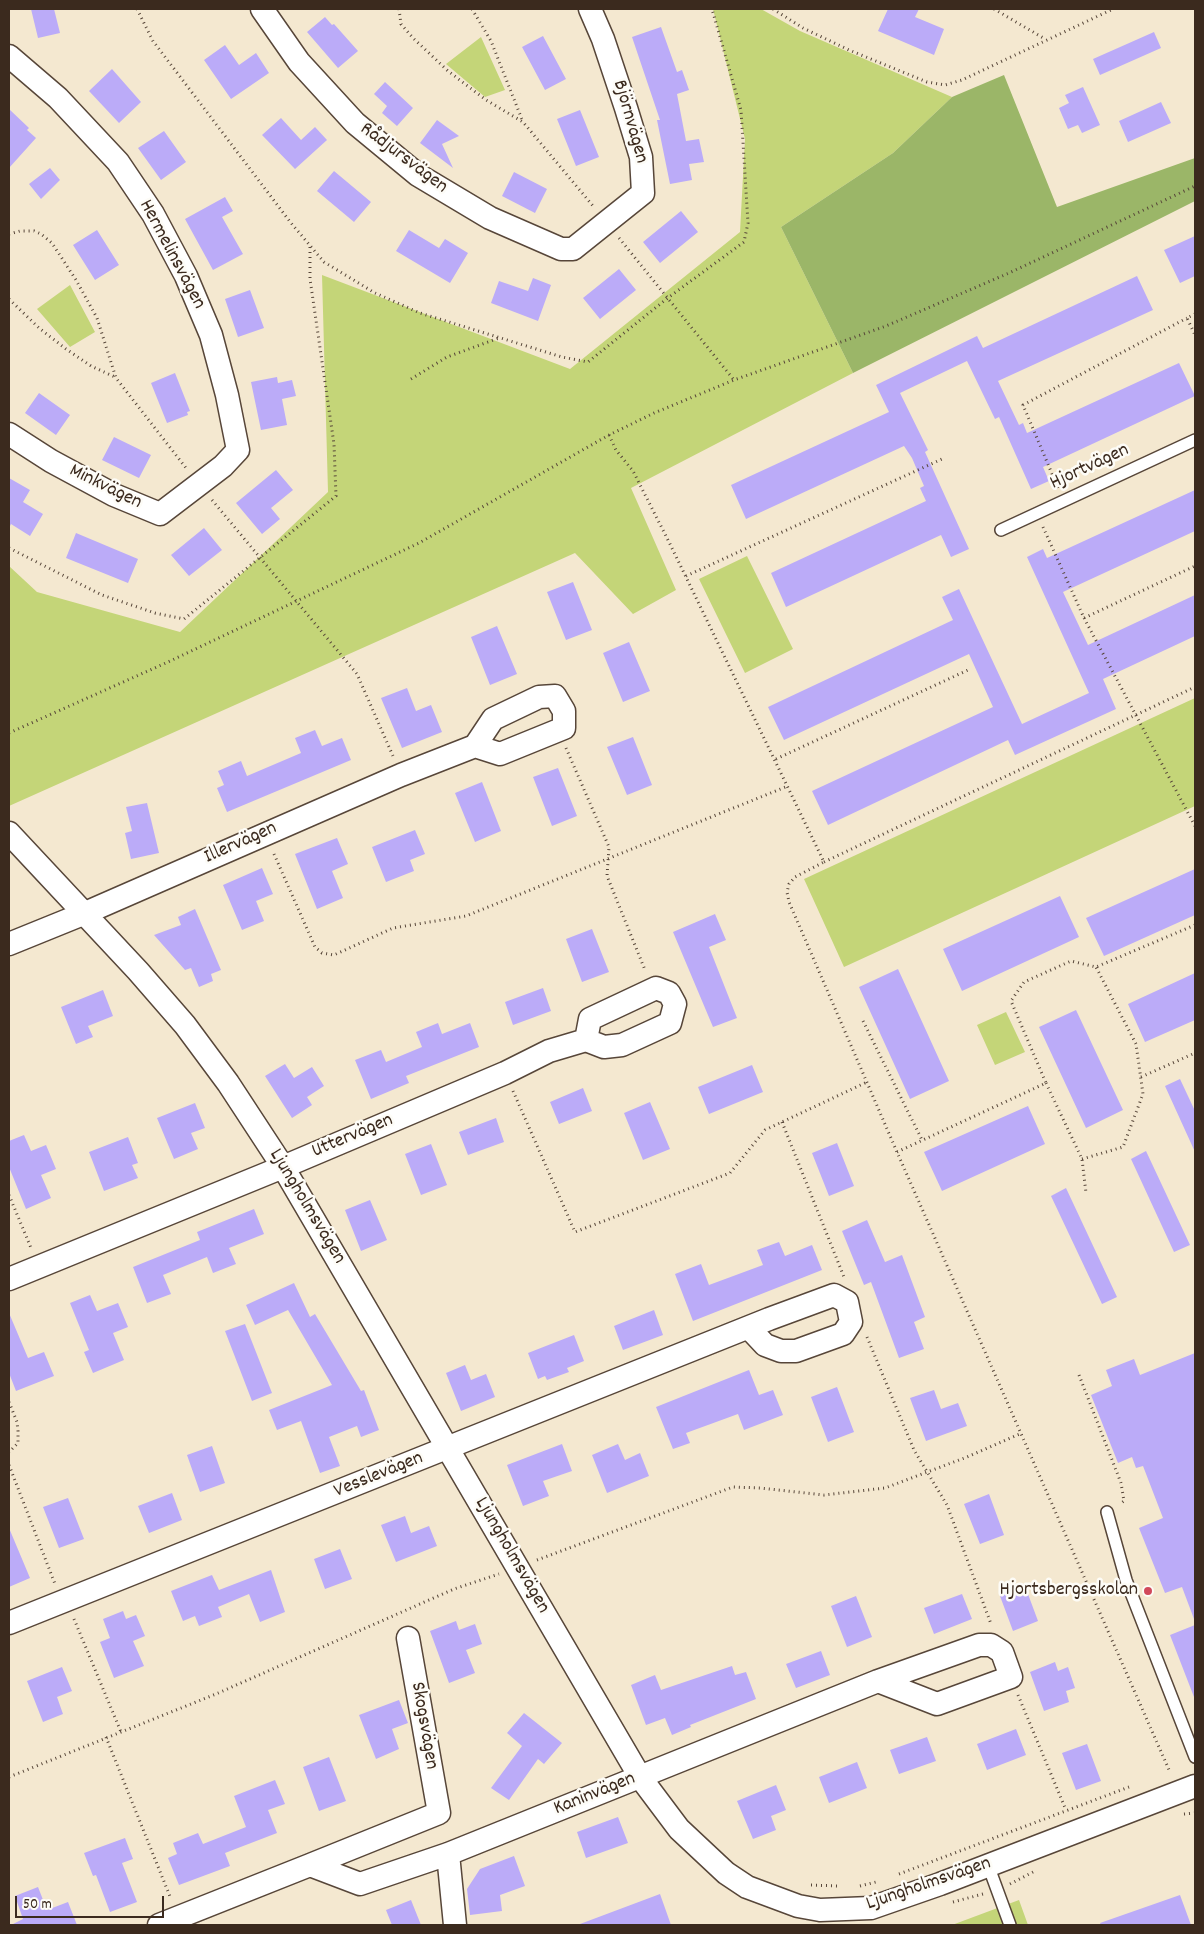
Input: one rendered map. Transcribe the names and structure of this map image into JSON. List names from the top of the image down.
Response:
{
  "streets": {
    "street": [
      "Björnvägen",
      "Rådjursvägen",
      "Hermelinsvägen",
      "Minkvägen",
      "Illervägen",
      "Uttervägen",
      "Ljungholmsvägen",
      "Vesslevägen",
      "Skogsvägen",
      "Kaninvägen"
    ],
    "lane": ["Hjortvägen"]
  },
  "crossings": [
    ["Björnvägen", "Rådjursvägen"],
    ["Hermelinsvägen", "Minkvägen"],
    ["Illervägen", "Ljungholmsvägen"],
    ["Uttervägen", "Ljungholmsvägen"],
    ["Ljungholmsvägen", "Vesslevägen"],
    ["Ljungholmsvägen", "Kaninvägen"],
    ["Skogsvägen", "Kaninvägen"]
  ],
  "places": ["Hjortsbergsskolan"],
  "scale_bar": "50 m"
}
